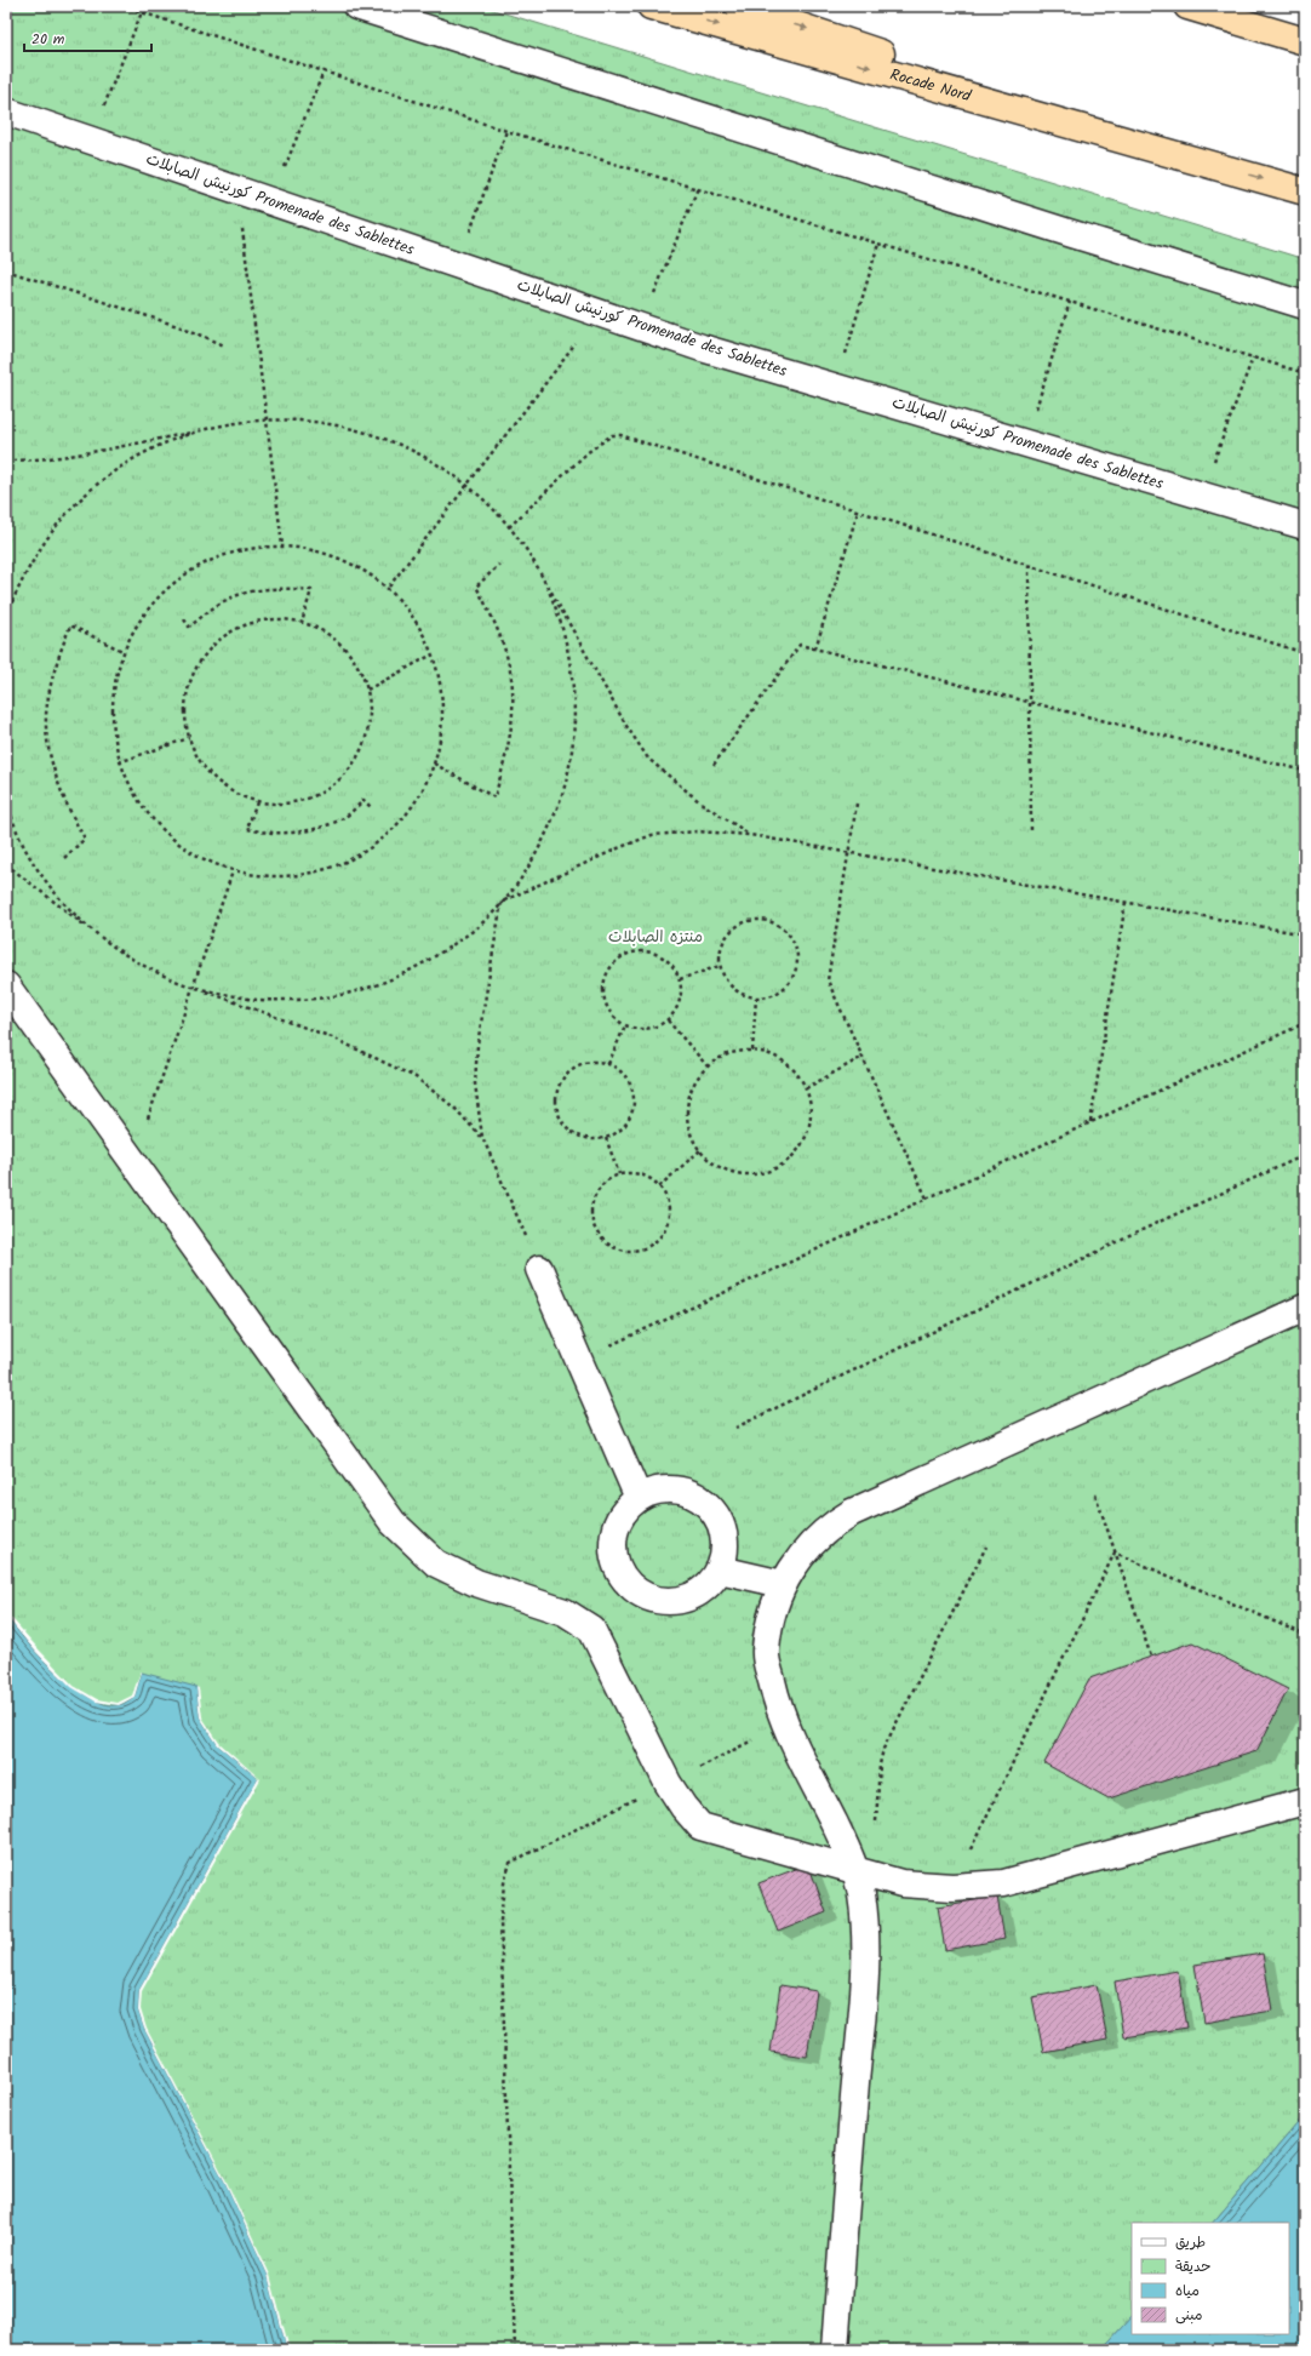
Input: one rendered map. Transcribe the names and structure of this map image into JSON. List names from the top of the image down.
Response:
{
  "streets": {
    "highway": ["Rocade Nord"],
    "street": ["كورنيش الصابلات Promenade des Sablettes"]
  },
  "one_way": ["Rocade Nord"],
  "parks": ["منتزه الصابلات"],
  "legend": [
    "طريق",
    "حديقة",
    "مياه",
    "مبنى"
  ],
  "scale_bar": "20 m"
}
